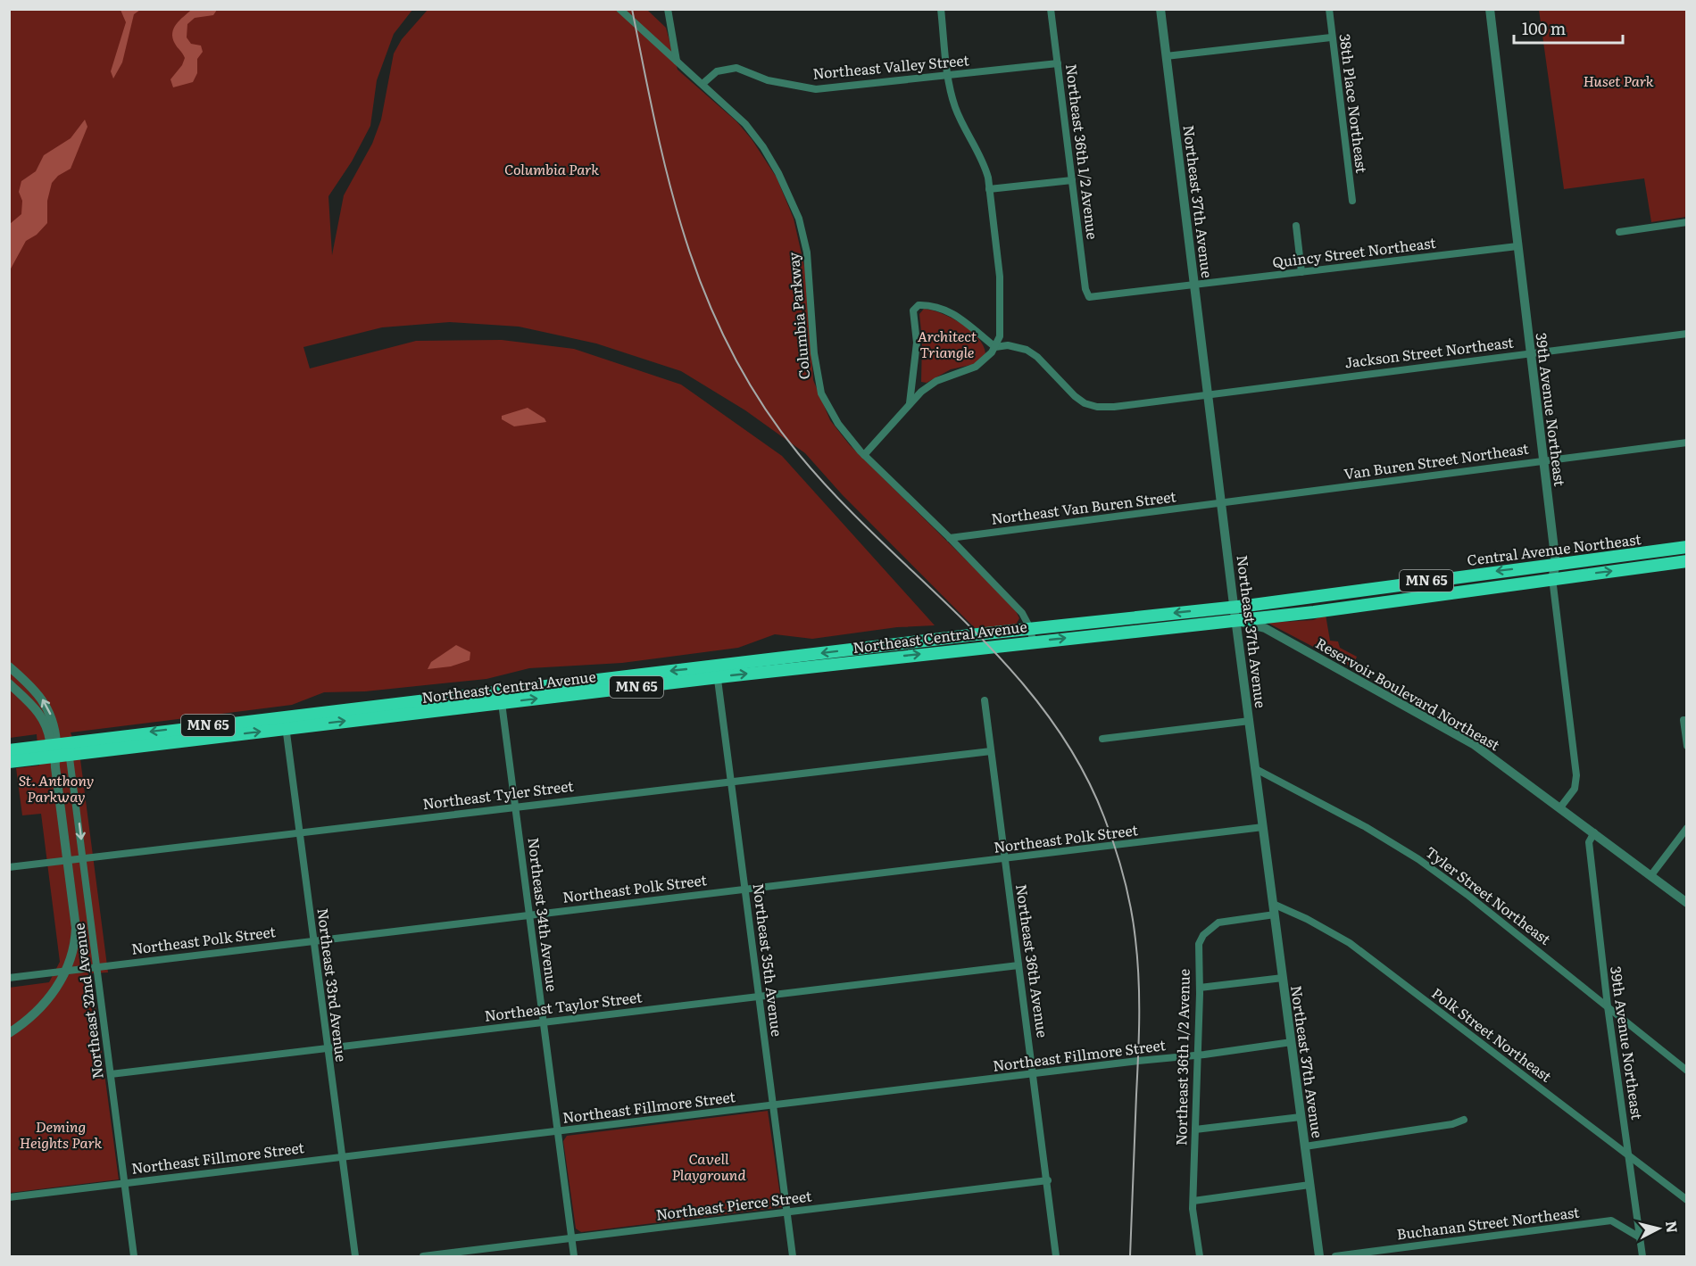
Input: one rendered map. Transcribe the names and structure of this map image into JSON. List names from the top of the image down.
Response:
{
  "streets": {
    "main road": ["Central Avenue Northeast", "MN 65", "Northeast Central Avenue"],
    "street": [
      "Northeast Valley Street",
      "38th Place Northeast",
      "Northeast 36th 1/2 Avenue",
      "Northeast 37th Avenue",
      "Quincy Street Northeast",
      "Columbia Parkway",
      "Jackson Street Northeast",
      "39th Avenue Northeast",
      "Van Buren Street Northeast",
      "Northeast Van Buren Street",
      "Reservoir Boulevard Northeast",
      "Northeast Tyler Street",
      "Northeast Polk Street",
      "Tyler Street Northeast",
      "Northeast 34th Avenue",
      "Northeast 35th Avenue",
      "Northeast 36th Avenue",
      "Northeast 33rd Avenue",
      "Northeast 32nd Avenue",
      "Northeast Taylor Street",
      "Polk Street Northeast",
      "Northeast Fillmore Street",
      "Northeast Pierce Street",
      "Buchanan Street Northeast"
    ]
  },
  "crossings": [
    ["Northeast Valley Street", "Northeast 36th 1/2 Avenue"],
    ["Northeast Valley Street", "Columbia Parkway"],
    ["Northeast 36th 1/2 Avenue", "Northeast 37th Avenue"],
    ["Northeast 36th 1/2 Avenue", "Quincy Street Northeast"],
    ["Northeast 36th 1/2 Avenue", "Polk Street Northeast"],
    ["Northeast 36th 1/2 Avenue", "Northeast Fillmore Street"],
    ["Northeast 37th Avenue", "Quincy Street Northeast"],
    ["Northeast 37th Avenue", "Jackson Street Northeast"],
    ["Northeast 37th Avenue", "Van Buren Street Northeast"],
    ["Northeast 37th Avenue", "Northeast Van Buren Street"],
    ["Northeast 37th Avenue", "Central Avenue Northeast"],
    ["Northeast 37th Avenue", "Northeast Central Avenue"],
    ["Northeast 37th Avenue", "Reservoir Boulevard Northeast"],
    ["Northeast 37th Avenue", "Northeast Polk Street"],
    ["Northeast 37th Avenue", "Tyler Street Northeast"],
    ["Northeast 37th Avenue", "Polk Street Northeast"],
    ["Northeast 37th Avenue", "Northeast Fillmore Street"],
    ["Quincy Street Northeast", "39th Avenue Northeast"],
    ["Columbia Parkway", "Northeast Van Buren Street"],
    ["Columbia Parkway", "Northeast Central Avenue"],
    ["Jackson Street Northeast", "39th Avenue Northeast"],
    ["39th Avenue Northeast", "Van Buren Street Northeast"],
    ["39th Avenue Northeast", "Central Avenue Northeast"],
    ["39th Avenue Northeast", "Reservoir Boulevard Northeast"],
    ["39th Avenue Northeast", "Tyler Street Northeast"],
    ["39th Avenue Northeast", "Polk Street Northeast"],
    ["39th Avenue Northeast", "Buchanan Street Northeast"],
    ["Van Buren Street Northeast", "Northeast Van Buren Street"],
    ["Central Avenue Northeast", "Northeast Central Avenue"],
    ["Central Avenue Northeast", "Reservoir Boulevard Northeast"],
    ["Northeast Central Avenue", "Reservoir Boulevard Northeast"],
    ["Northeast Central Avenue", "Northeast 34th Avenue"],
    ["Northeast Central Avenue", "Northeast 35th Avenue"],
    ["Northeast Central Avenue", "Northeast 33rd Avenue"],
    ["Northeast Central Avenue", "Northeast 32nd Avenue"],
    ["Northeast Tyler Street", "Northeast 34th Avenue"],
    ["Northeast Tyler Street", "Northeast 35th Avenue"],
    ["Northeast Tyler Street", "Northeast 36th Avenue"],
    ["Northeast Tyler Street", "Northeast 33rd Avenue"],
    ["Northeast Tyler Street", "Northeast 32nd Avenue"],
    ["Northeast Polk Street", "Northeast 34th Avenue"],
    ["Northeast Polk Street", "Northeast 35th Avenue"],
    ["Northeast Polk Street", "Northeast 36th Avenue"],
    ["Northeast Polk Street", "Northeast 33rd Avenue"],
    ["Northeast Polk Street", "Northeast 32nd Avenue"],
    ["Northeast 34th Avenue", "Northeast Taylor Street"],
    ["Northeast 34th Avenue", "Northeast Fillmore Street"],
    ["Northeast 34th Avenue", "Northeast Pierce Street"],
    ["Northeast 35th Avenue", "Northeast Taylor Street"],
    ["Northeast 35th Avenue", "Northeast Fillmore Street"],
    ["Northeast 35th Avenue", "Northeast Pierce Street"],
    ["Northeast 36th Avenue", "Northeast Taylor Street"],
    ["Northeast 36th Avenue", "Northeast Fillmore Street"],
    ["Northeast 36th Avenue", "Northeast Pierce Street"],
    ["Northeast 33rd Avenue", "Northeast Taylor Street"],
    ["Northeast 33rd Avenue", "Northeast Fillmore Street"],
    ["Northeast 32nd Avenue", "Northeast Taylor Street"],
    ["Northeast 32nd Avenue", "Northeast Fillmore Street"]
  ],
  "parks": [
    "Huset Park",
    "Columbia Park",
    "Architect Triangle",
    "St. Anthony Parkway",
    "Deming Heights Park",
    "Cavell Playground"
  ],
  "scale_bar": "100 m",
  "north": "right"
}
